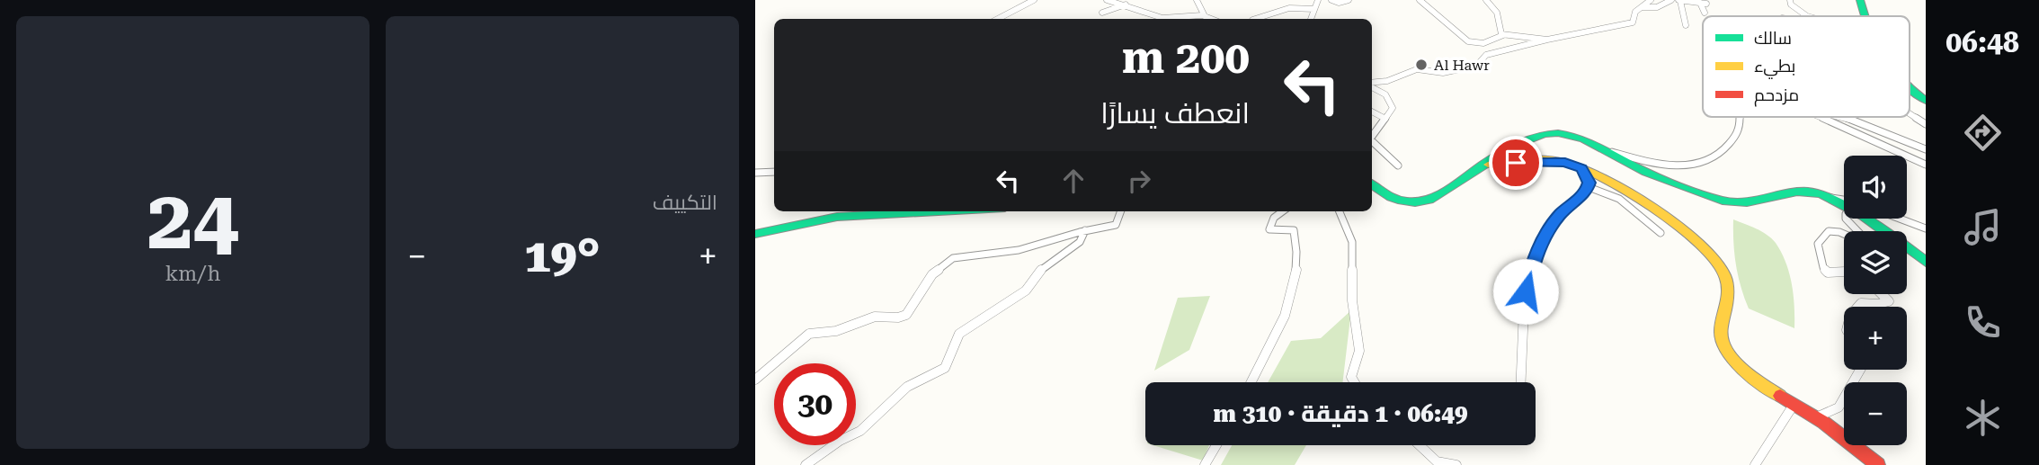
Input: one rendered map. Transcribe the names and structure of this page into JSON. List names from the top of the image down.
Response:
{
  "places": ["Al Hawr"],
  "legend": ["سالك", "بطيء", "مزدحم"],
  "page": {
    "tabs": "06:48",
    "tile": [
      "التكييف",
      ["24", "km/h"]
    ],
    "turn": ["200 m", "انعطف يسارًا"],
    "map_buttons": ["+", "−"],
    "heat": ["−", "19°", "+"],
    "limit": "30",
    "trip": "06:49 · 1 دقيقة · 310 m"
  }
}
